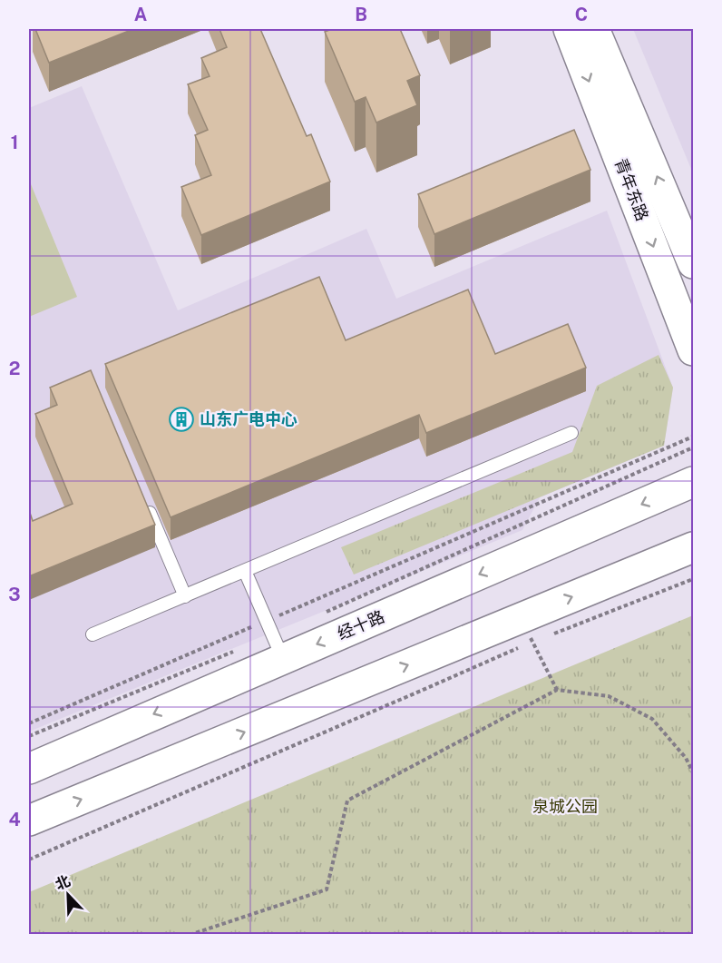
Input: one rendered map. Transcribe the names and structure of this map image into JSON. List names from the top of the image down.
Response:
{
  "streets": {
    "main road": ["青年东路", "经十路"]
  },
  "parks": ["泉城公园"],
  "places": {
    "building": ["山东广电中心"]
  },
  "north": "top left",
  "grid": {
    "columns": ["A", "B", "C"],
    "rows": [
      "1",
      "2",
      "3",
      "4"
    ]
  }
}
